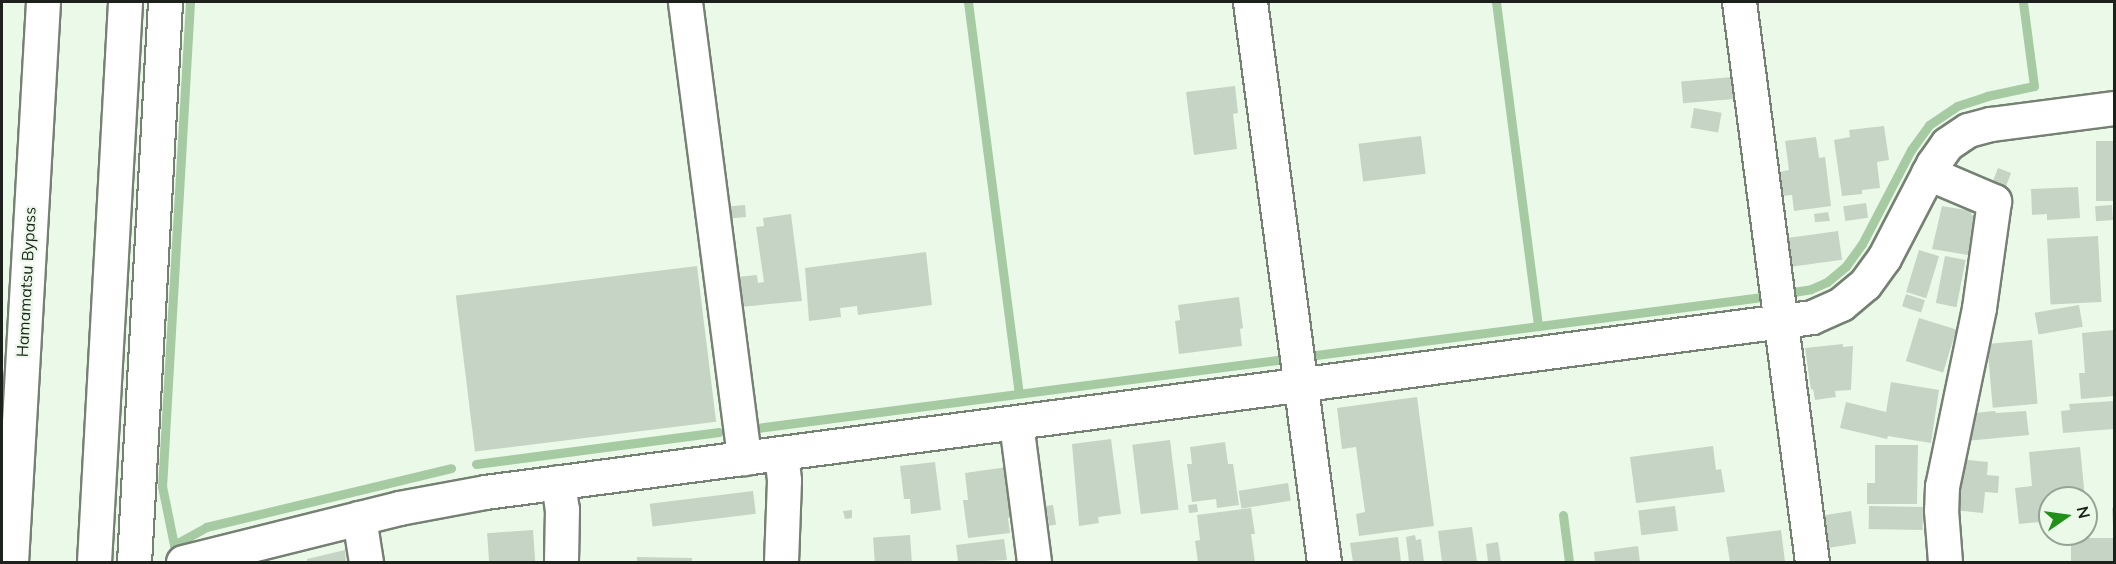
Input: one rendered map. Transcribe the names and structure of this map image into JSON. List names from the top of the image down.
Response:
{
  "streets": {
    "main road": ["Hamamatsu Bypass"]
  },
  "north": "right"
}
